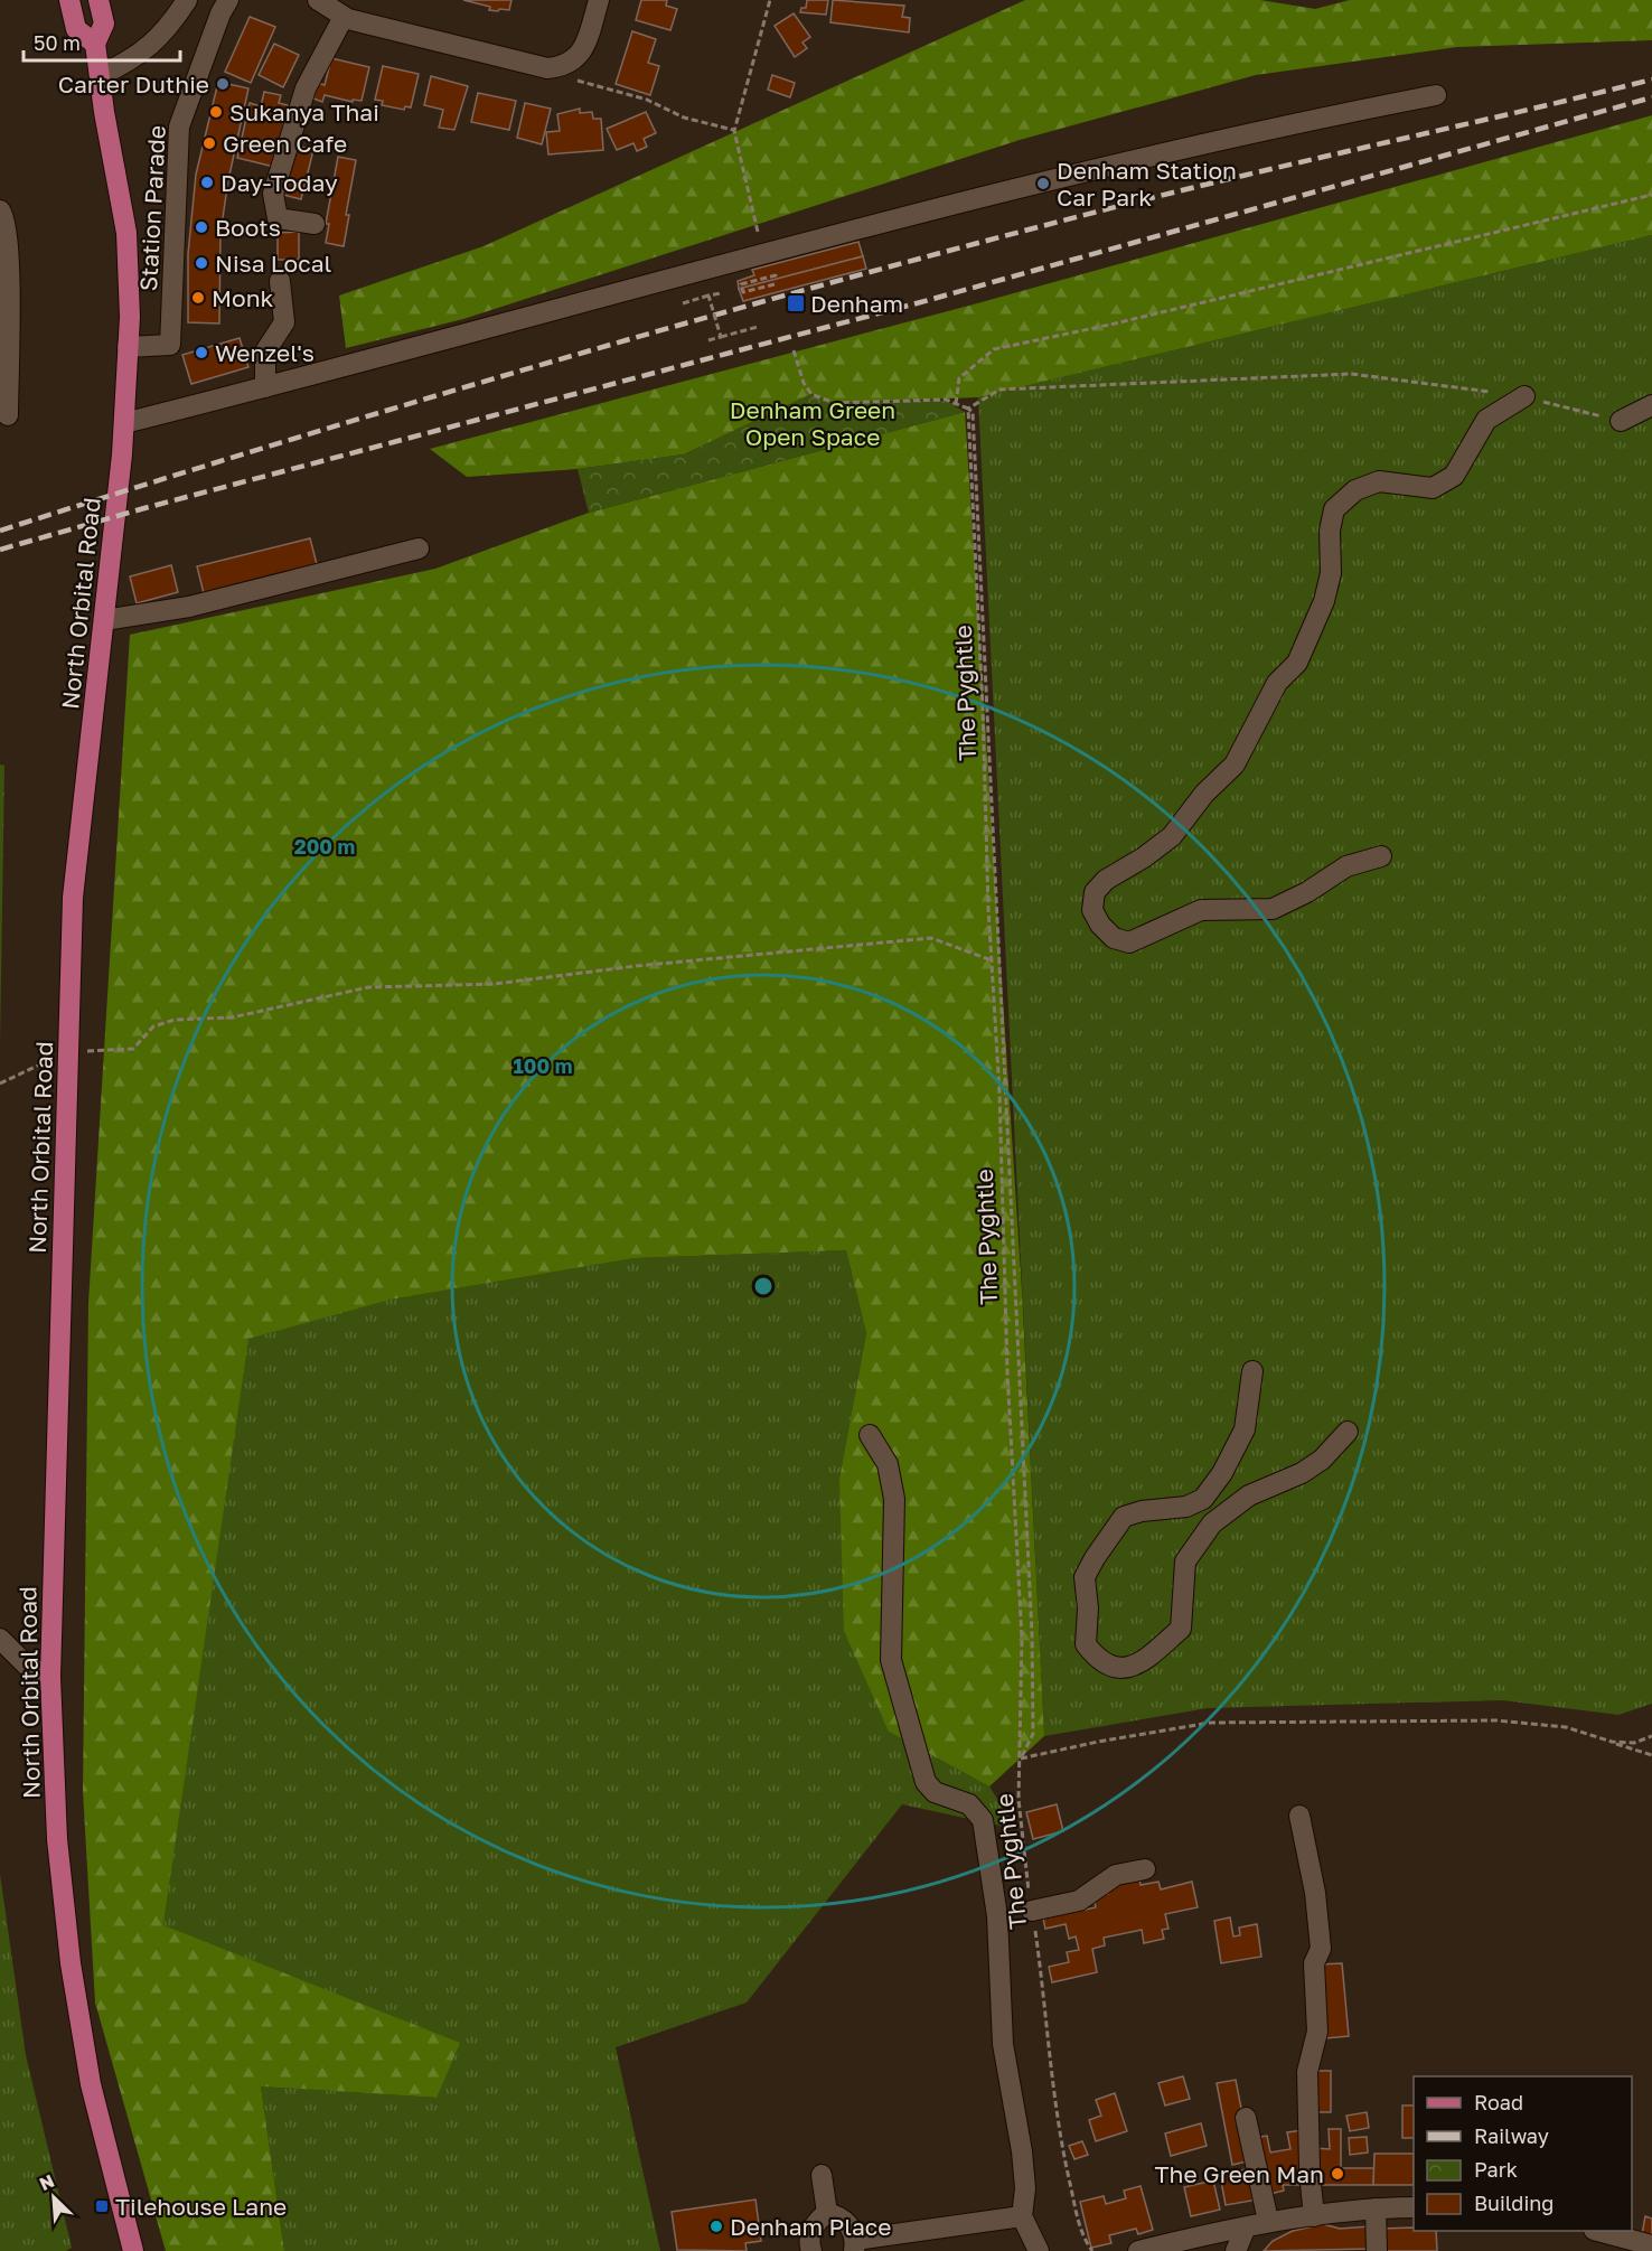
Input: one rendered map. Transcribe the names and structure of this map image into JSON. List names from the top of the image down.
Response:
{
  "streets": {
    "main road": ["North Orbital Road"],
    "street": ["Station Parade"],
    "path": ["The Pyghtle"]
  },
  "crossings": [
    ["Station Parade", "North Orbital Road"]
  ],
  "parks": ["Denham Green Open Space"],
  "places": {
    "other": [
      "Carter Duthie",
      "Sukanya Thai",
      "Green Cafe",
      "Day-Today",
      "Denham Station Car Park",
      "Boots",
      "Nisa Local",
      "Monk",
      "Wenzel's",
      "The Green Man",
      "Denham Place"
    ],
    "transit": ["Denham", "Tilehouse Lane"]
  },
  "legend": [
    "Road",
    "Railway",
    "Park",
    "Building"
  ],
  "scale_bar": "50 m",
  "north": "top left",
  "rings": ["200 m", "100 m"]
}
